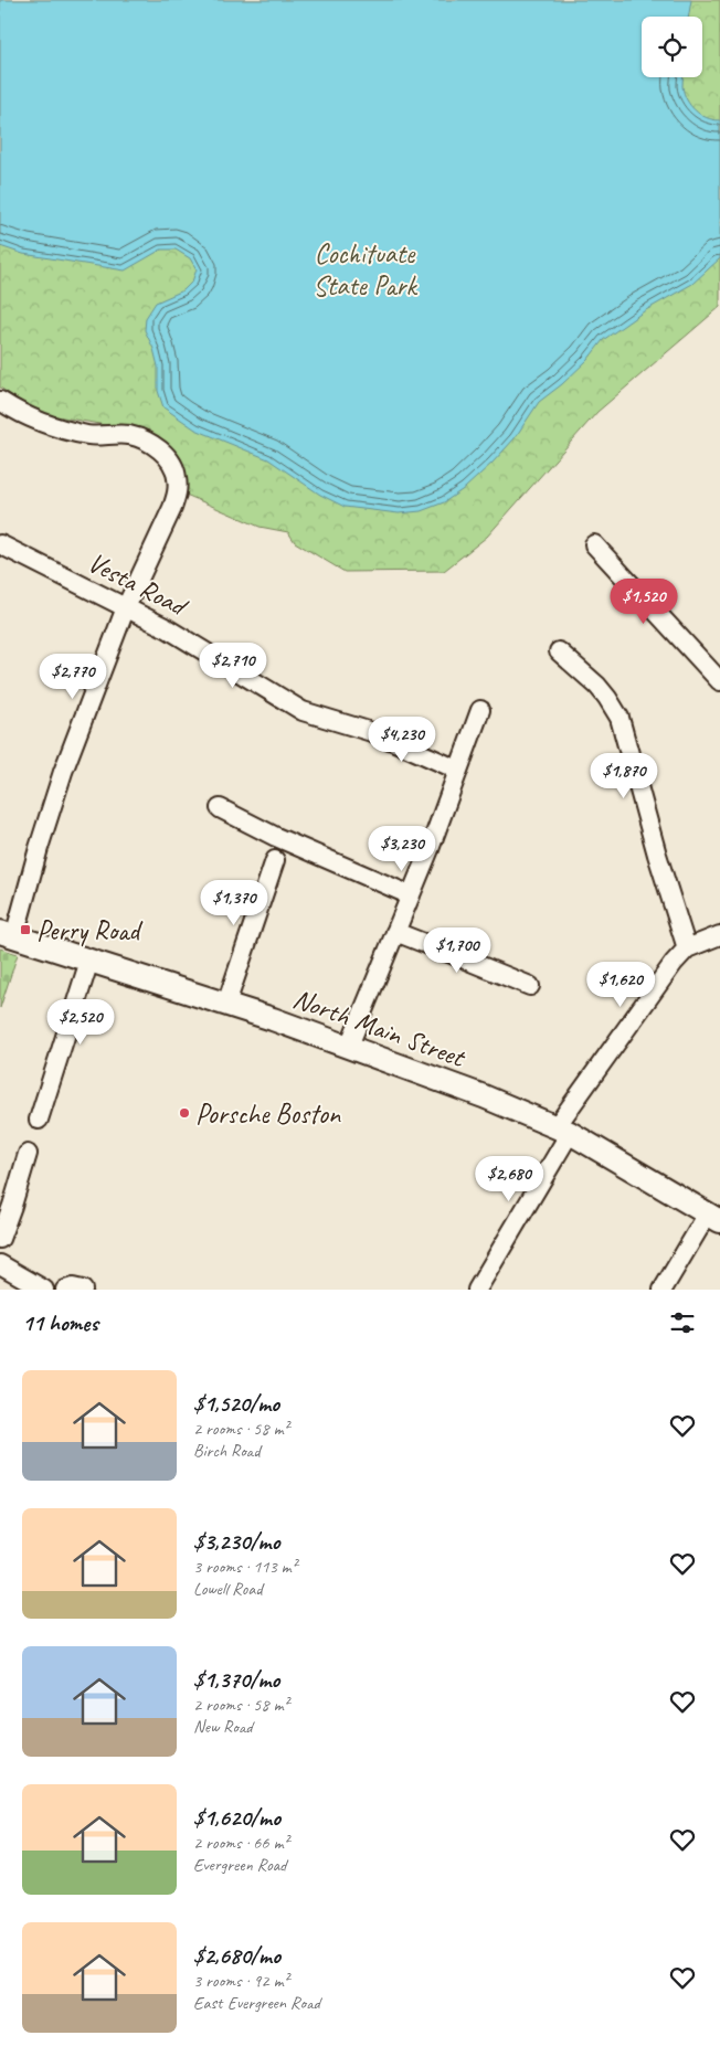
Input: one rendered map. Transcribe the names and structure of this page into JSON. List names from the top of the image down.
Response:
{
  "streets": {
    "main road": ["North Main Street"],
    "street": ["Vesta Road"]
  },
  "parks": ["Cochituate State Park"],
  "places": {
    "transit": ["Perry Road"],
    "other": ["Porsche Boston"]
  },
  "page": {
    "price": [
      "$1,520",
      "$2,710",
      "$2,770",
      "$4,230",
      "$1,870",
      "$3,230",
      "$1,370",
      "$1,700",
      "$1,620",
      "$2,520",
      "$2,680"
    ],
    "heading": "11 homes",
    "list": [
      {
        "name": "$1,520/mo",
        "note": "2 rooms · 58 m² · Birch Road"
      },
      {
        "name": "$3,230/mo",
        "note": "3 rooms · 113 m² · Lowell Road"
      },
      {
        "name": "$1,370/mo",
        "note": "2 rooms · 58 m² · New Road"
      },
      {
        "name": "$1,620/mo",
        "note": "2 rooms · 66 m² · Evergreen Road"
      },
      {
        "name": "$2,680/mo",
        "note": "3 rooms · 92 m² · East Evergreen Road"
      }
    ]
  }
}
